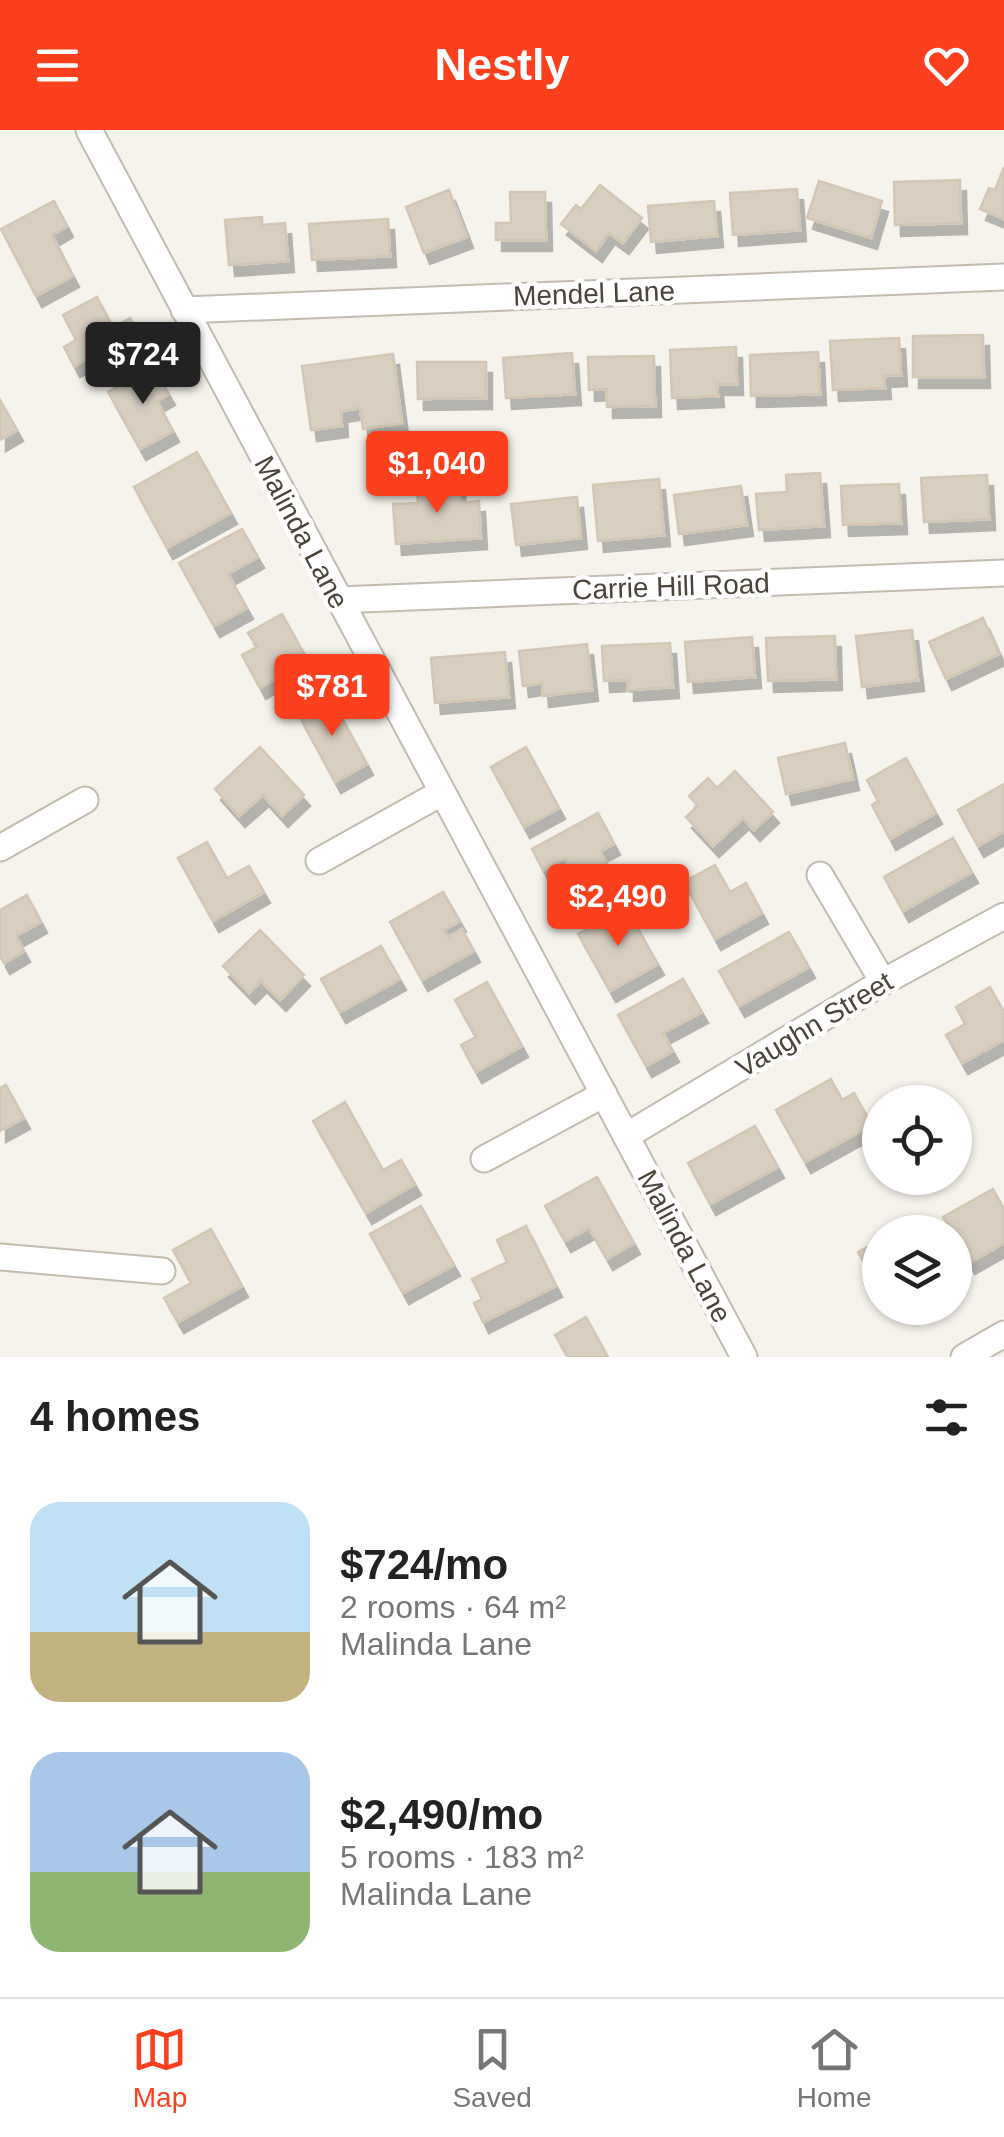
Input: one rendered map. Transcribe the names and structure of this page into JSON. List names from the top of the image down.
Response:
{
  "streets": {
    "street": [
      "Mendel Lane",
      "Malinda Lane",
      "Carrie Hill Road",
      "Vaughn Street"
    ]
  },
  "crossings": [
    ["Mendel Lane", "Malinda Lane"],
    ["Malinda Lane", "Carrie Hill Road"],
    ["Malinda Lane", "Vaughn Street"]
  ],
  "page": {
    "header": "Nestly",
    "price": [
      "$724",
      "$1,040",
      "$781",
      "$2,490"
    ],
    "heading": "4 homes",
    "list": [
      {
        "name": "$724/mo",
        "note": "2 rooms · 64 m² · Malinda Lane"
      },
      {
        "name": "$2,490/mo",
        "note": "5 rooms · 183 m² · Malinda Lane"
      }
    ],
    "tabs": ["Map", "Saved", "Home"]
  }
}
